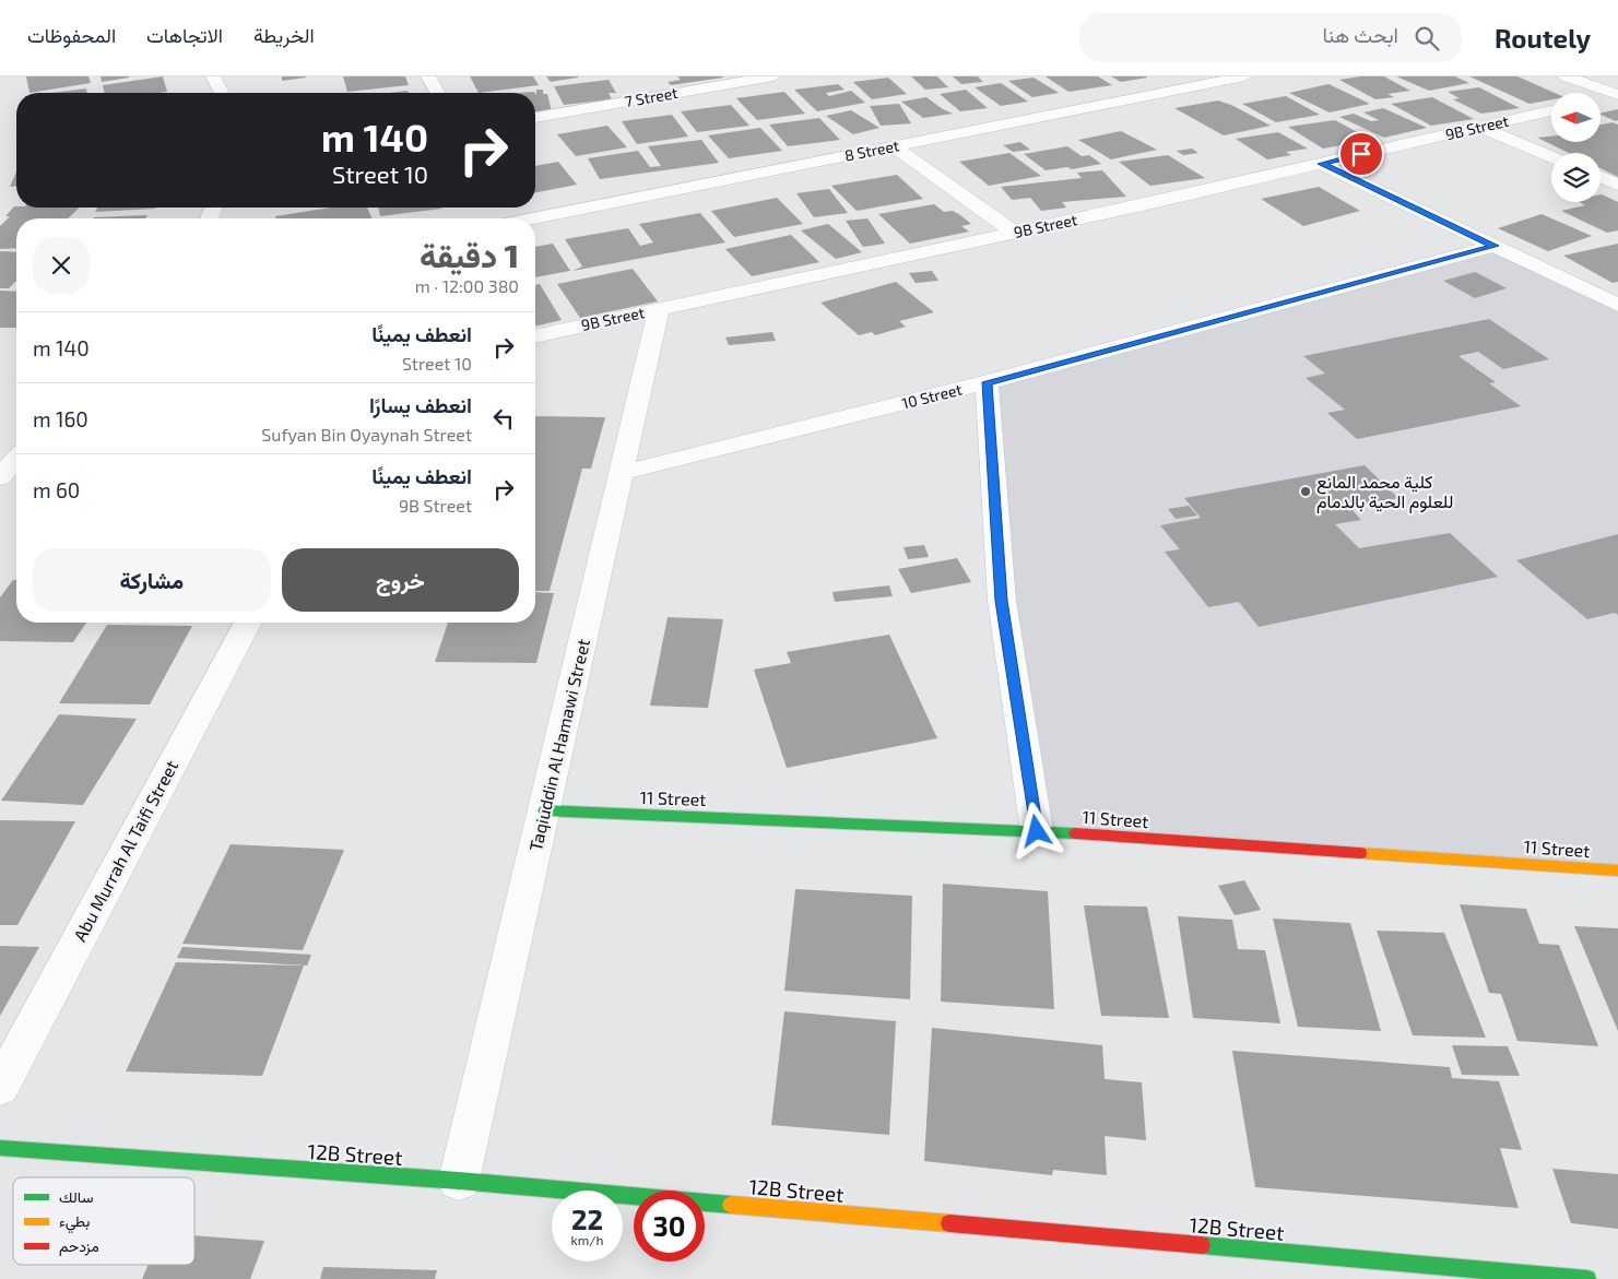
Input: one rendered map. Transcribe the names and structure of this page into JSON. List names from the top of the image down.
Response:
{
  "streets": {
    "street": [
      "7 Street",
      "9B Street",
      "8 Street",
      "10 Street",
      "Taqiuddin Al Hamawi Street",
      "11 Street",
      "Abu Murrah Al Taifi Street",
      "12B Street"
    ]
  },
  "crossings": [
    ["9B Street", "Taqiuddin Al Hamawi Street"],
    ["10 Street", "Taqiuddin Al Hamawi Street"],
    ["Taqiuddin Al Hamawi Street", "11 Street"],
    ["Taqiuddin Al Hamawi Street", "12B Street"]
  ],
  "places": ["كلية محمد المانع للعلوم الحية بالدمام"],
  "legend": ["سالك", "بطيء", "مزدحم"],
  "north": "left",
  "page": {
    "header": "Routely",
    "search": "ابحث هنا",
    "nav": ["الخريطة", "الاتجاهات", "المحفوظات"],
    "turn": ["140 m", "10 Street"],
    "heading": ["1 دقيقة", "380 m · 12:00"],
    "list": [
      {
        "name": "انعطف يمينًا",
        "note": "10 Street",
        "value": "140 m"
      },
      {
        "name": "انعطف يسارًا",
        "note": "Sufyan Bin Oyaynah Street",
        "value": "160 m"
      },
      {
        "name": "انعطف يمينًا",
        "note": "9B Street",
        "value": "60 m"
      }
    ],
    "buttons": ["خروج", "مشاركة"],
    "speed": "22 km/h",
    "limit": "30"
  }
}
